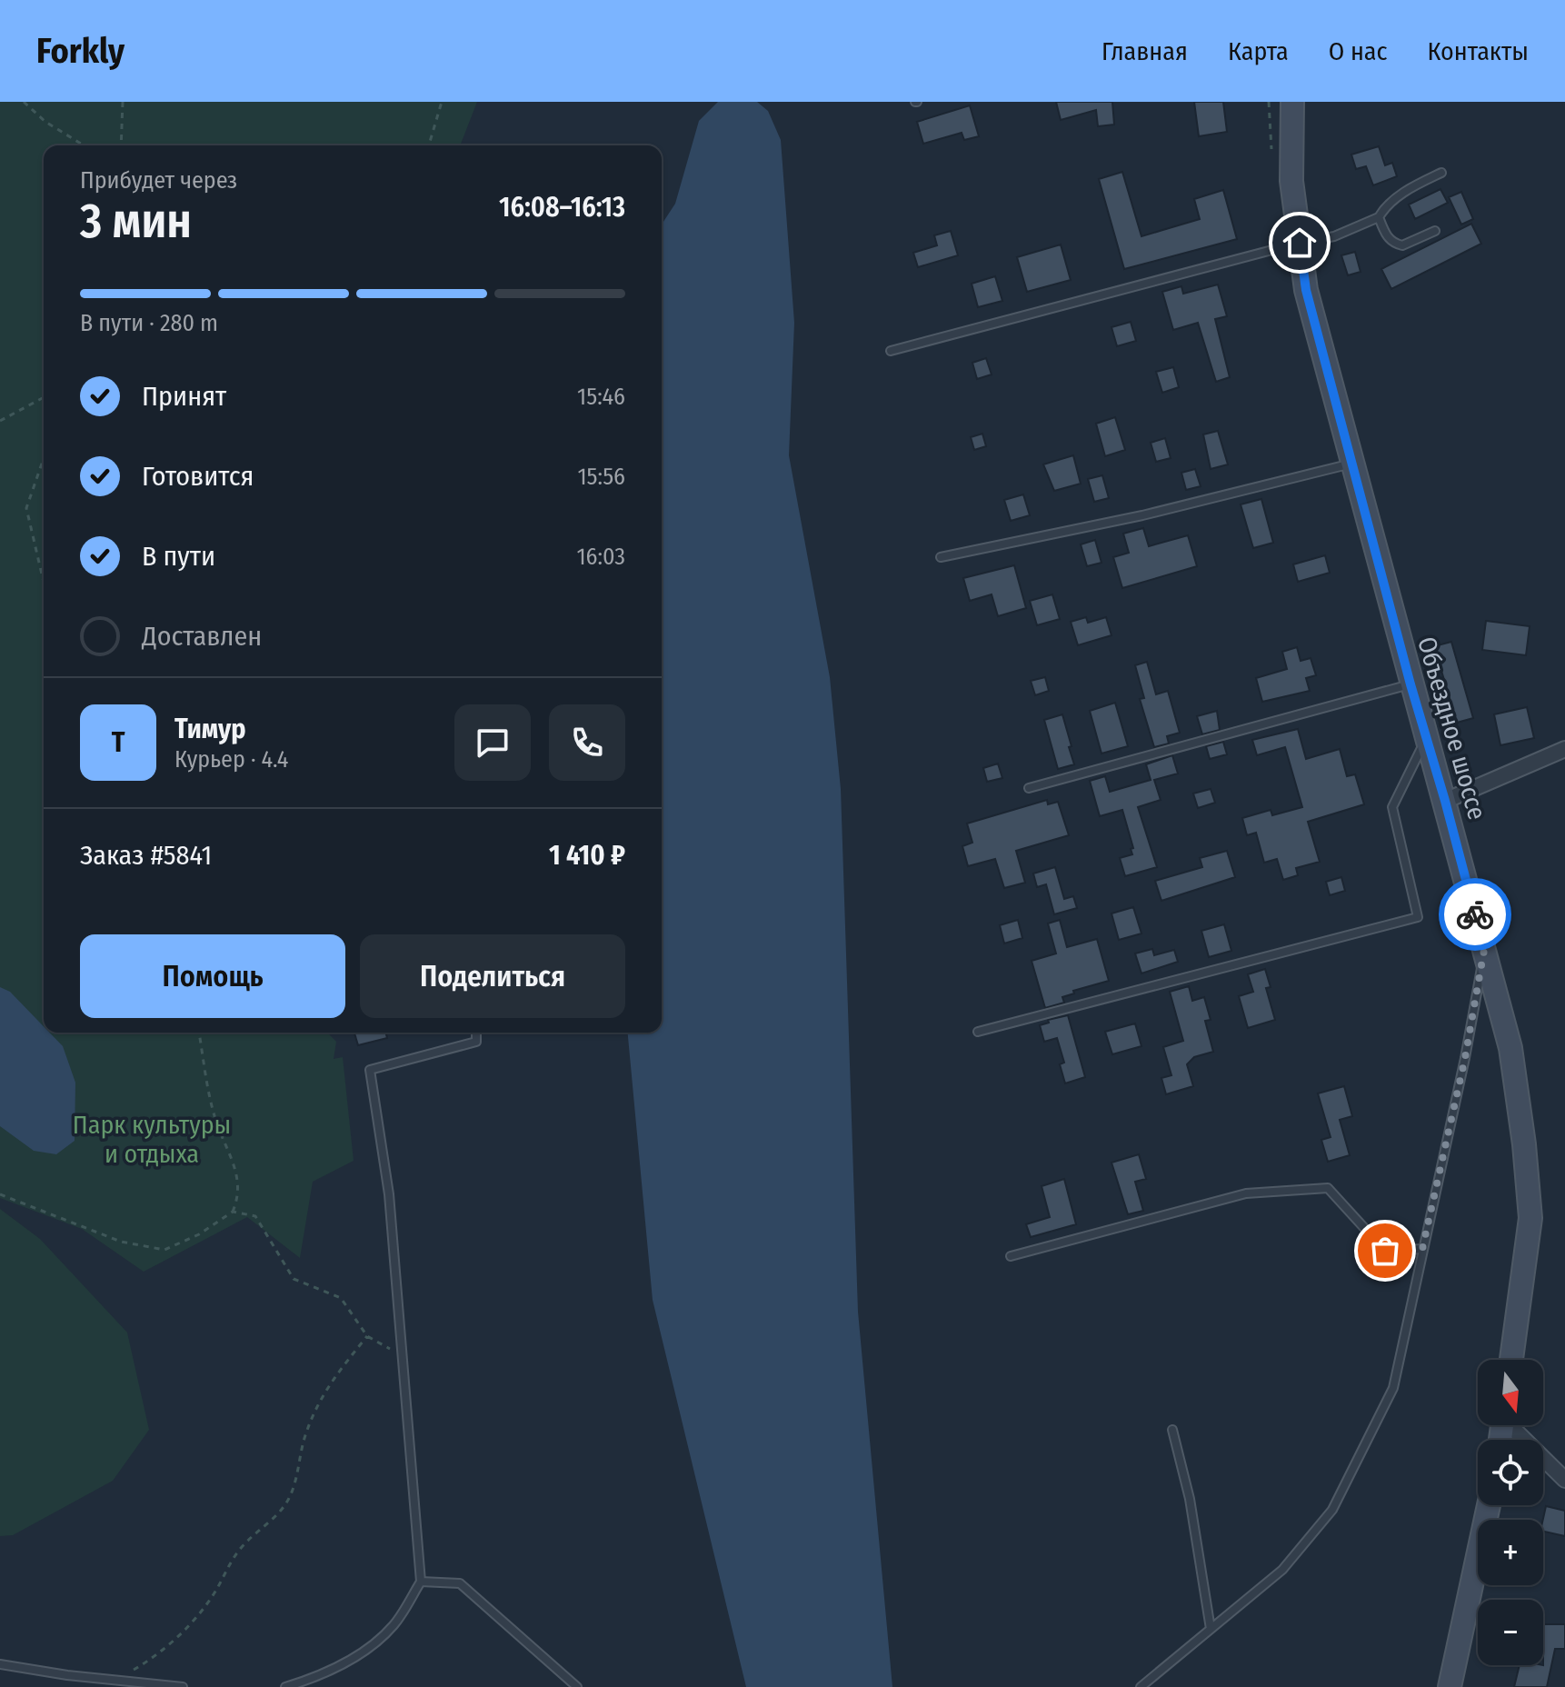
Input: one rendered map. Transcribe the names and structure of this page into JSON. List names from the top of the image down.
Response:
{
  "streets": {
    "main road": ["Объездное шоссе"]
  },
  "parks": ["Парк культуры и отдыха"],
  "north": "bottom",
  "page": {
    "header": "Forkly",
    "nav": [
      "Главная",
      "Карта",
      "О нас",
      "Контакты"
    ],
    "heading": ["3 мин", "Прибудет через", "16:08–16:13"],
    "panel": [
      "Тимур",
      "Курьер · 4.4",
      "Заказ #5841",
      "1 410 ₽"
    ],
    "bar": "В пути · 280 m",
    "list": [
      ["Принят", "15:46"],
      ["Готовится", "15:56"],
      ["В пути", "16:03"],
      "Доставлен"
    ],
    "round": "Т",
    "buttons": ["Помощь", "Поделиться"],
    "map_buttons": ["+", "−"]
  }
}
